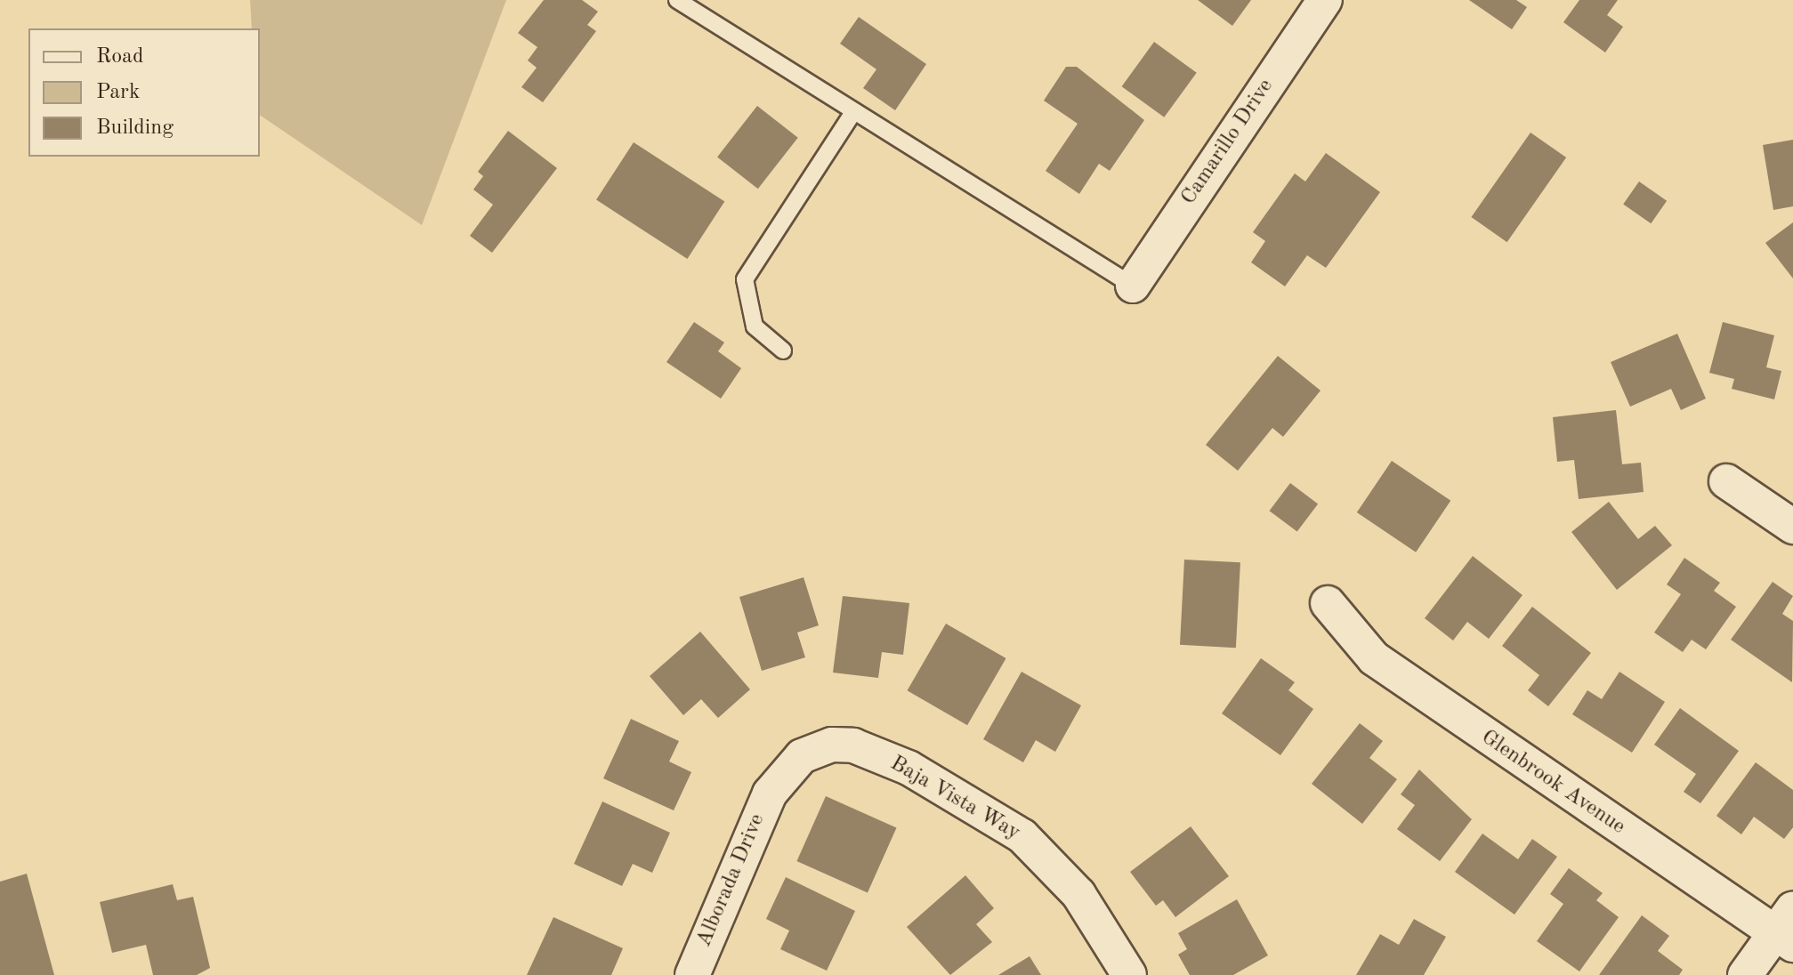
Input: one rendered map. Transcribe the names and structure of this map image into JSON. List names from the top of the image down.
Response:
{
  "streets": {
    "street": [
      "Camarillo Drive",
      "Glenbrook Avenue",
      "Baja Vista Way",
      "Alborada Drive"
    ]
  },
  "crossings": [
    ["Baja Vista Way", "Alborada Drive"]
  ],
  "legend": ["Road", "Park", "Building"]
}
